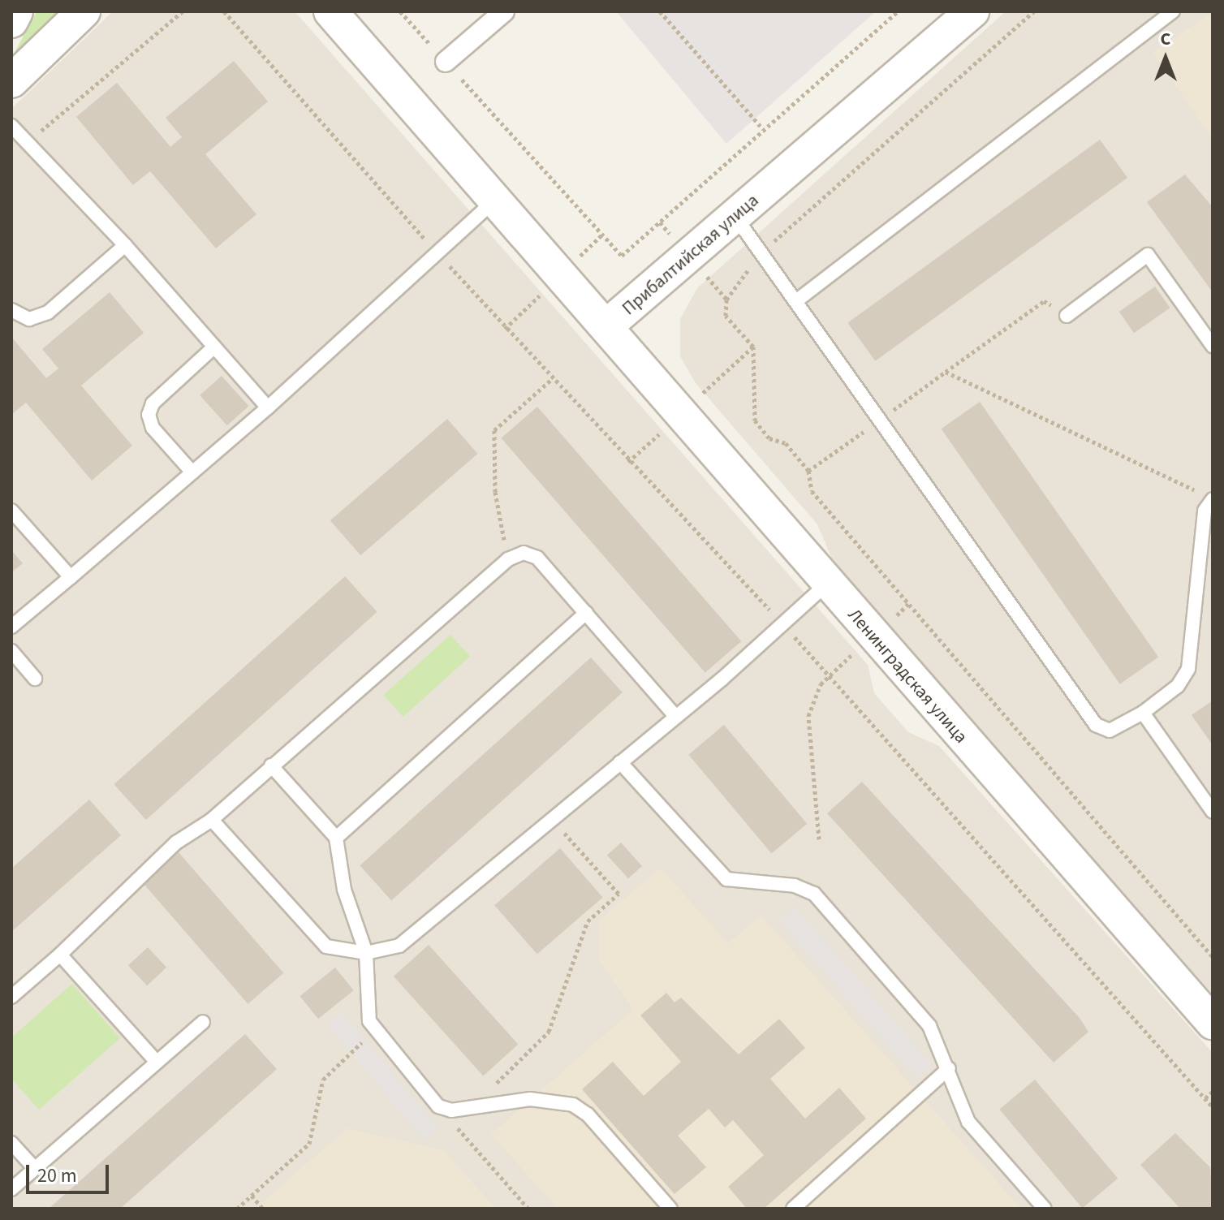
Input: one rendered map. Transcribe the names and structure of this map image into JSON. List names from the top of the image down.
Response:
{
  "streets": {
    "street": ["Прибалтийская улица", "Ленинградская улица"]
  },
  "crossings": [
    ["Прибалтийская улица", "Ленинградская улица"]
  ],
  "scale_bar": "20 m",
  "north": "top"
}
